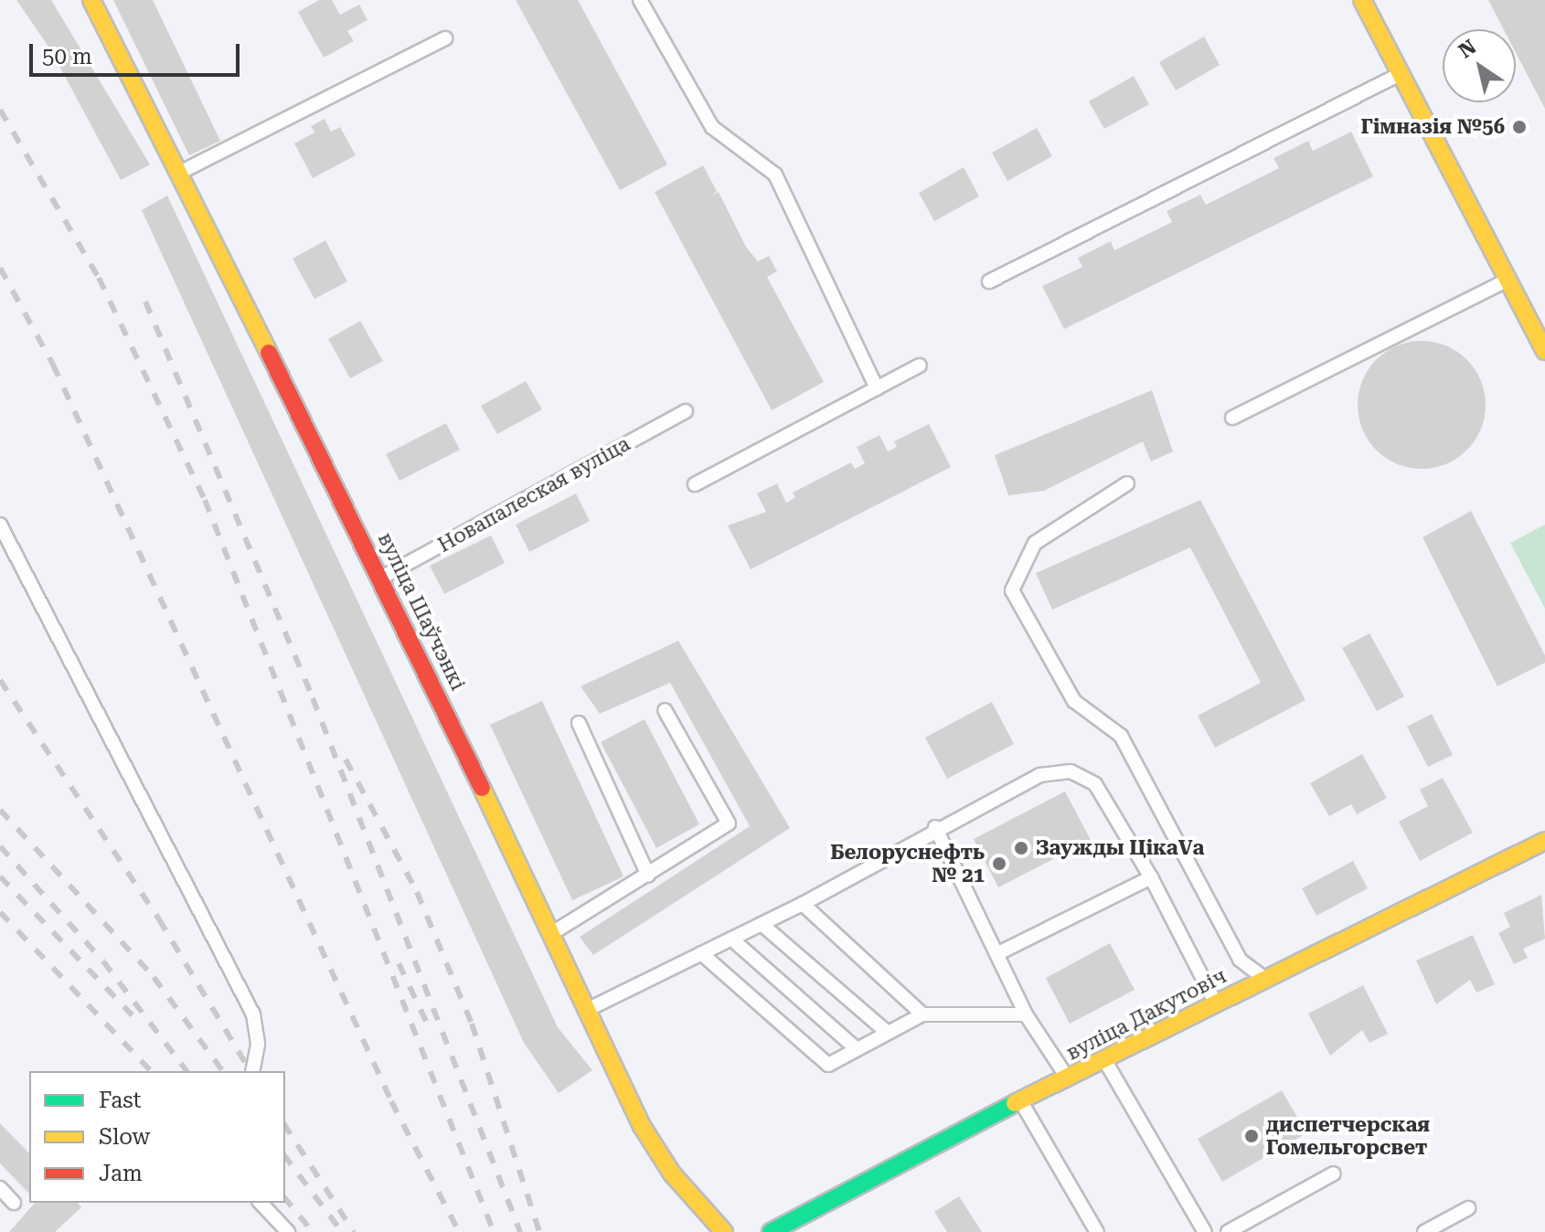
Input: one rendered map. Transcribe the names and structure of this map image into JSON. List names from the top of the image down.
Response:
{
  "streets": {
    "street": ["вуліца Шаўчэнкі", "вуліца Дакутовіч"],
    "lane": ["Новапалеская вуліца"]
  },
  "crossings": [
    ["Новапалеская вуліца", "вуліца Шаўчэнкі"]
  ],
  "places": [
    "Гімназія №56",
    "Заужды ЦікаVа",
    "Белоруснефть № 21",
    "диспетчерская Гомельгорсвет"
  ],
  "legend": ["Fast", "Slow", "Jam"],
  "scale_bar": "50 m",
  "north": "top left"
}
